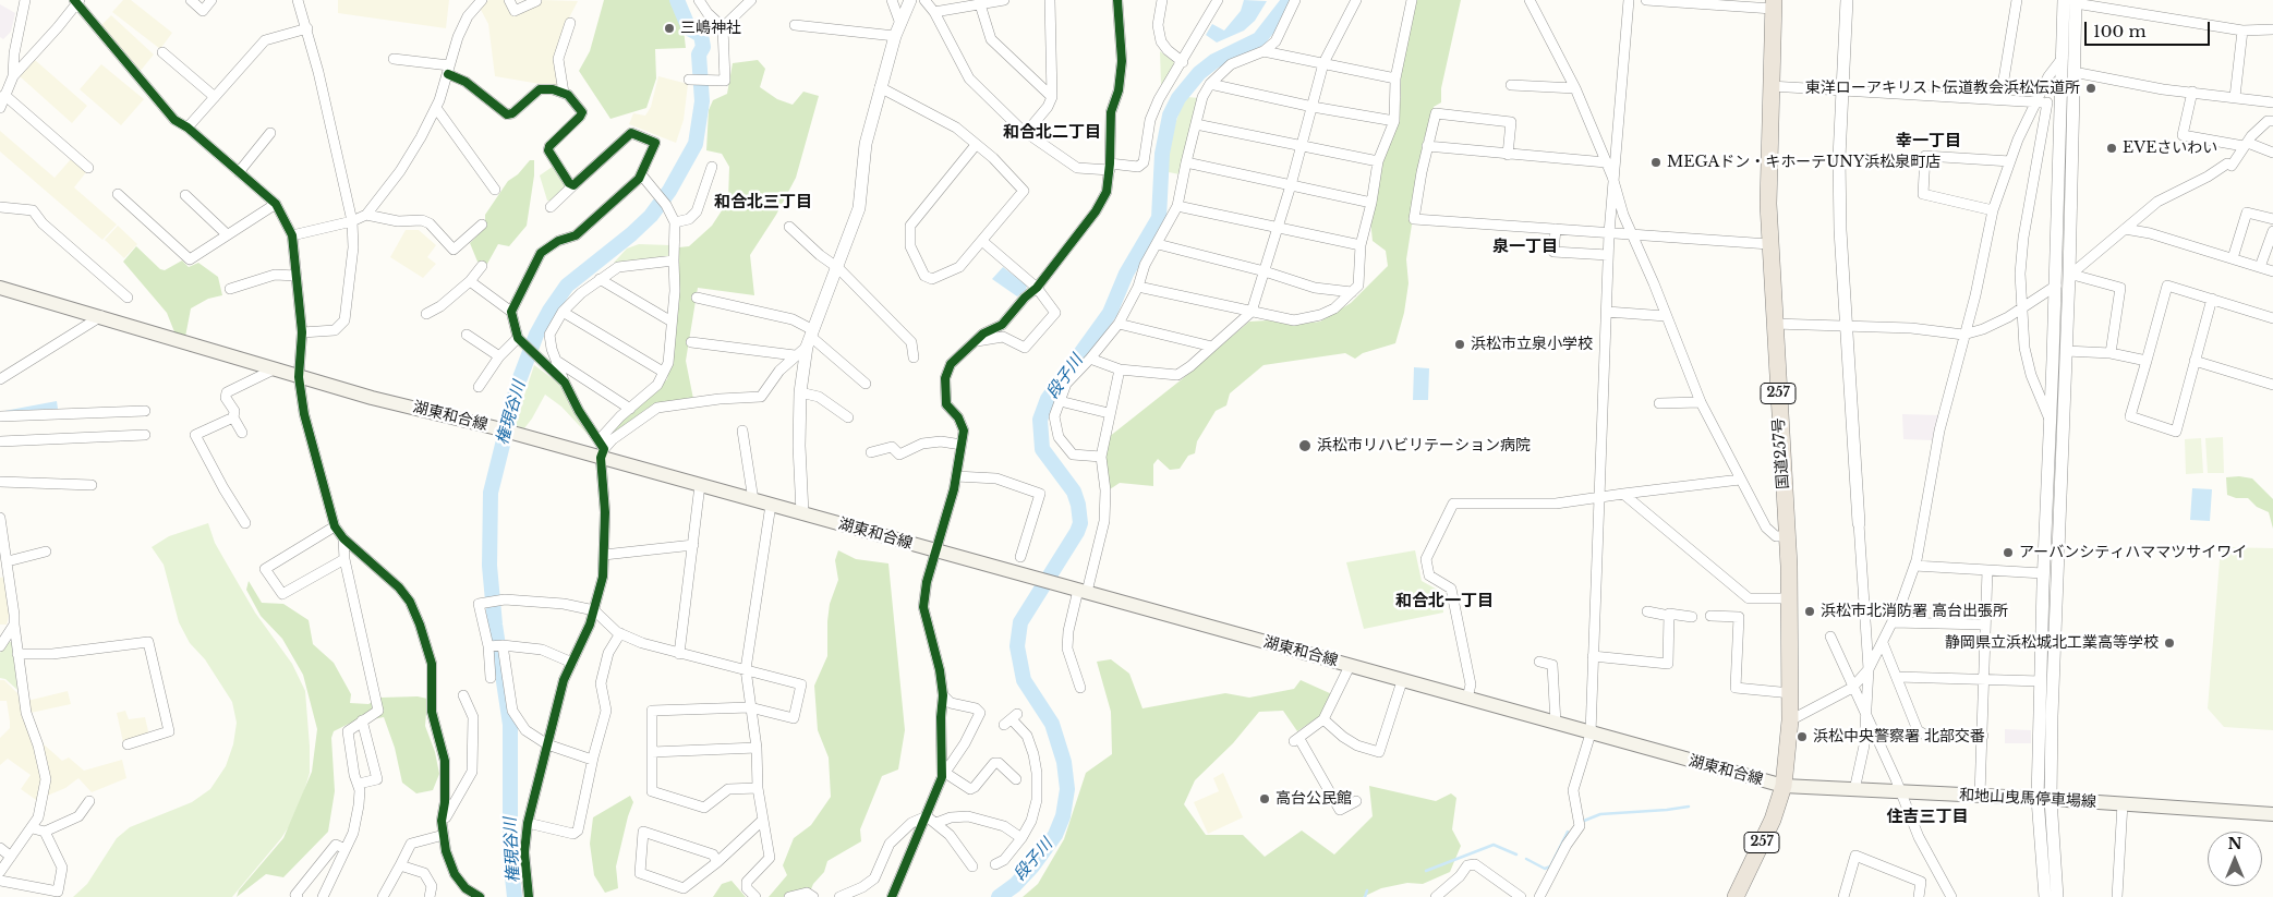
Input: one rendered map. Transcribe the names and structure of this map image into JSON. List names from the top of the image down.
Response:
{
  "streets": {
    "highway": ["257", "国道257号"],
    "main road": ["湖東和合線", "和地山曳馬停車場線"]
  },
  "crossings": [
    ["湖東和合線", "国道257号"],
    ["湖東和合線", "和地山曳馬停車場線"],
    ["国道257号", "和地山曳馬停車場線"]
  ],
  "districts": [
    "和合北二丁目",
    "幸一丁目",
    "和合北三丁目",
    "泉一丁目",
    "和合北一丁目",
    "住吉三丁目"
  ],
  "water": ["段子川", "権現谷川"],
  "places": [
    "三嶋神社",
    "東洋ローアキリスト伝道教会浜松伝道所",
    "EVEさいわい",
    "MEGAドン・キホーテUNY浜松泉町店",
    "浜松市立泉小学校",
    "浜松市リハビリテーション病院",
    "アーバンシティハママツサイワイ",
    "浜松市北消防署 高台出張所",
    "静岡県立浜松城北工業高等学校",
    "浜松中央警察署 北部交番",
    "高台公民館"
  ],
  "scale_bar": "100 m",
  "north": "top"
}
